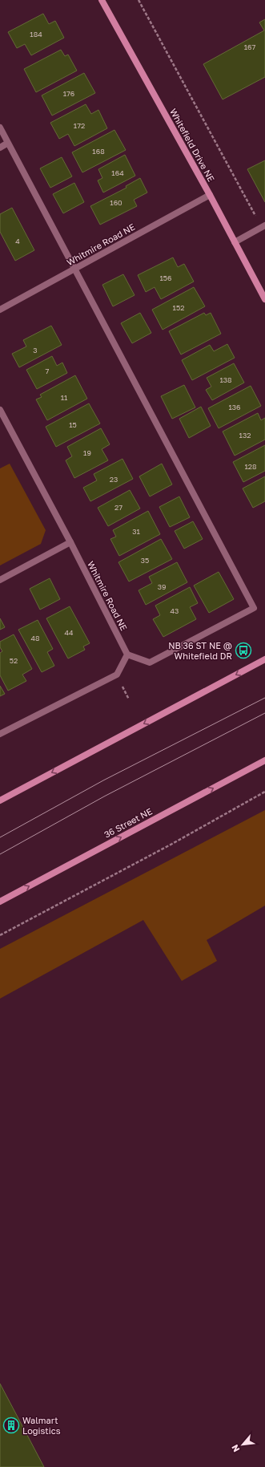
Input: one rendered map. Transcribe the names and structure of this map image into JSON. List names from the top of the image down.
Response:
{
  "streets": {
    "main road": ["Whitefield Drive NE", "36 Street NE"],
    "street": ["Whitmire Road NE"]
  },
  "crossings": [
    ["Whitefield Drive NE", "Whitmire Road NE"]
  ],
  "one_way": ["36 Street NE"],
  "places": {
    "bus stop": ["NB 36 ST NE @ Whitefield DR"],
    "building": ["Walmart Logistics"]
  },
  "house_numbers": [
    "184",
    "167",
    "176",
    "172",
    "168",
    "164",
    "160",
    "4",
    "156",
    "152",
    "3",
    "7",
    "138",
    "11",
    "136",
    "15",
    "132",
    "19",
    "128",
    "23",
    "27",
    "31",
    "35",
    "39",
    "43",
    "44",
    "48",
    "52"
  ],
  "north": "bottom left"
}
